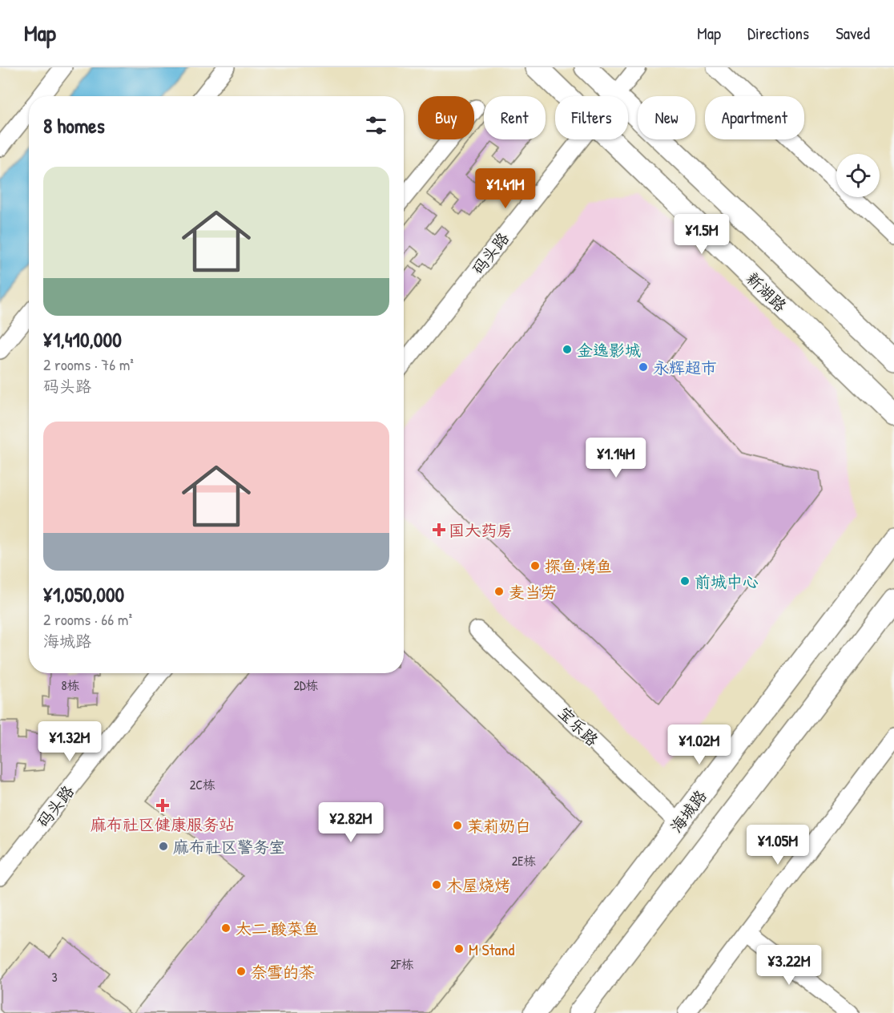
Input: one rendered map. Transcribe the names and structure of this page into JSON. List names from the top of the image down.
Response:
{
  "streets": {
    "main road": ["新湖路", "海城路"],
    "street": ["码头路", "宝乐路"]
  },
  "crossings": [
    ["宝乐路", "海城路"]
  ],
  "places": {
    "other": [
      "金逸影城",
      "永辉超市",
      "探鱼·烤鱼",
      "前城中心",
      "麦当劳",
      "茉莉奶白",
      "麻布社区警务室",
      "木屋烧烤",
      "太二·酸菜鱼",
      "M Stand",
      "奈雪的茶"
    ],
    "health": ["国大药房", "麻布社区健康服务站"]
  },
  "house_numbers": [
    "8栋",
    "2D栋",
    "2C栋",
    "2E栋",
    "2F栋",
    "3"
  ],
  "page": {
    "header": "Map",
    "nav": ["Map", "Directions", "Saved"],
    "chip": [
      "Buy",
      "Rent",
      "Filters",
      "New",
      "Apartment"
    ],
    "heading": "8 homes",
    "list": [
      {
        "name": "¥1,410,000",
        "note": "2 rooms · 76 m² · 码头路"
      },
      {
        "name": "¥1,050,000",
        "note": "2 rooms · 66 m² · 海城路"
      }
    ],
    "price": [
      "¥1.41M",
      "¥1.5M",
      "¥1.14M",
      "¥1.32M",
      "¥1.02M",
      "¥2.82M",
      "¥1.05M",
      "¥3.22M"
    ]
  }
}
